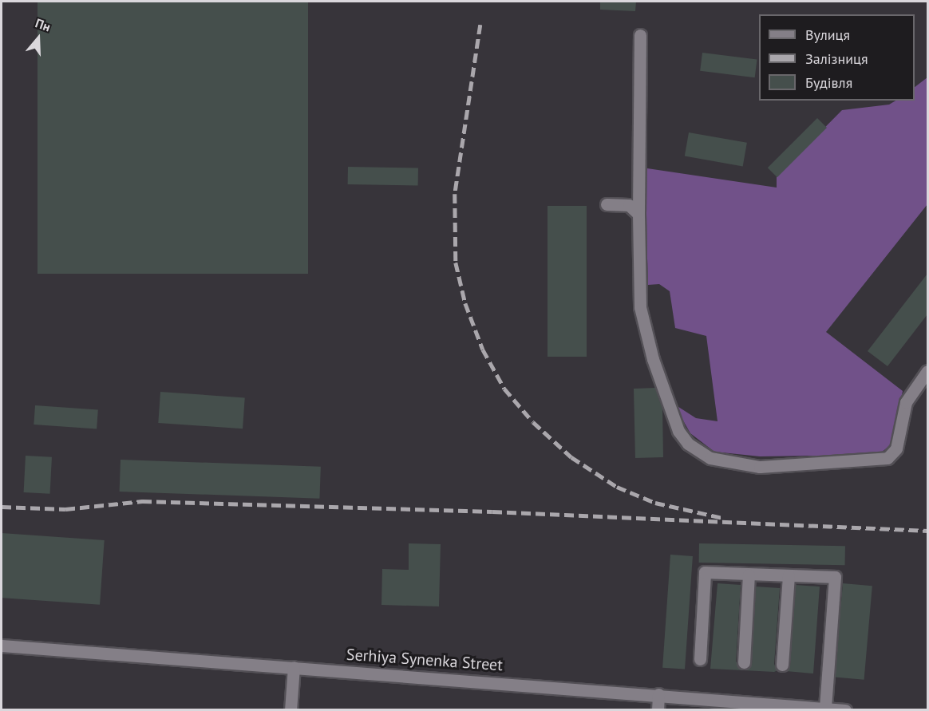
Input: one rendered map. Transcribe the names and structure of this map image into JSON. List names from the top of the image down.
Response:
{
  "streets": {
    "street": ["Serhiya Synenka Street"]
  },
  "legend": ["Вулиця", "Залізниця", "Будівля"],
  "north": "top"
}
